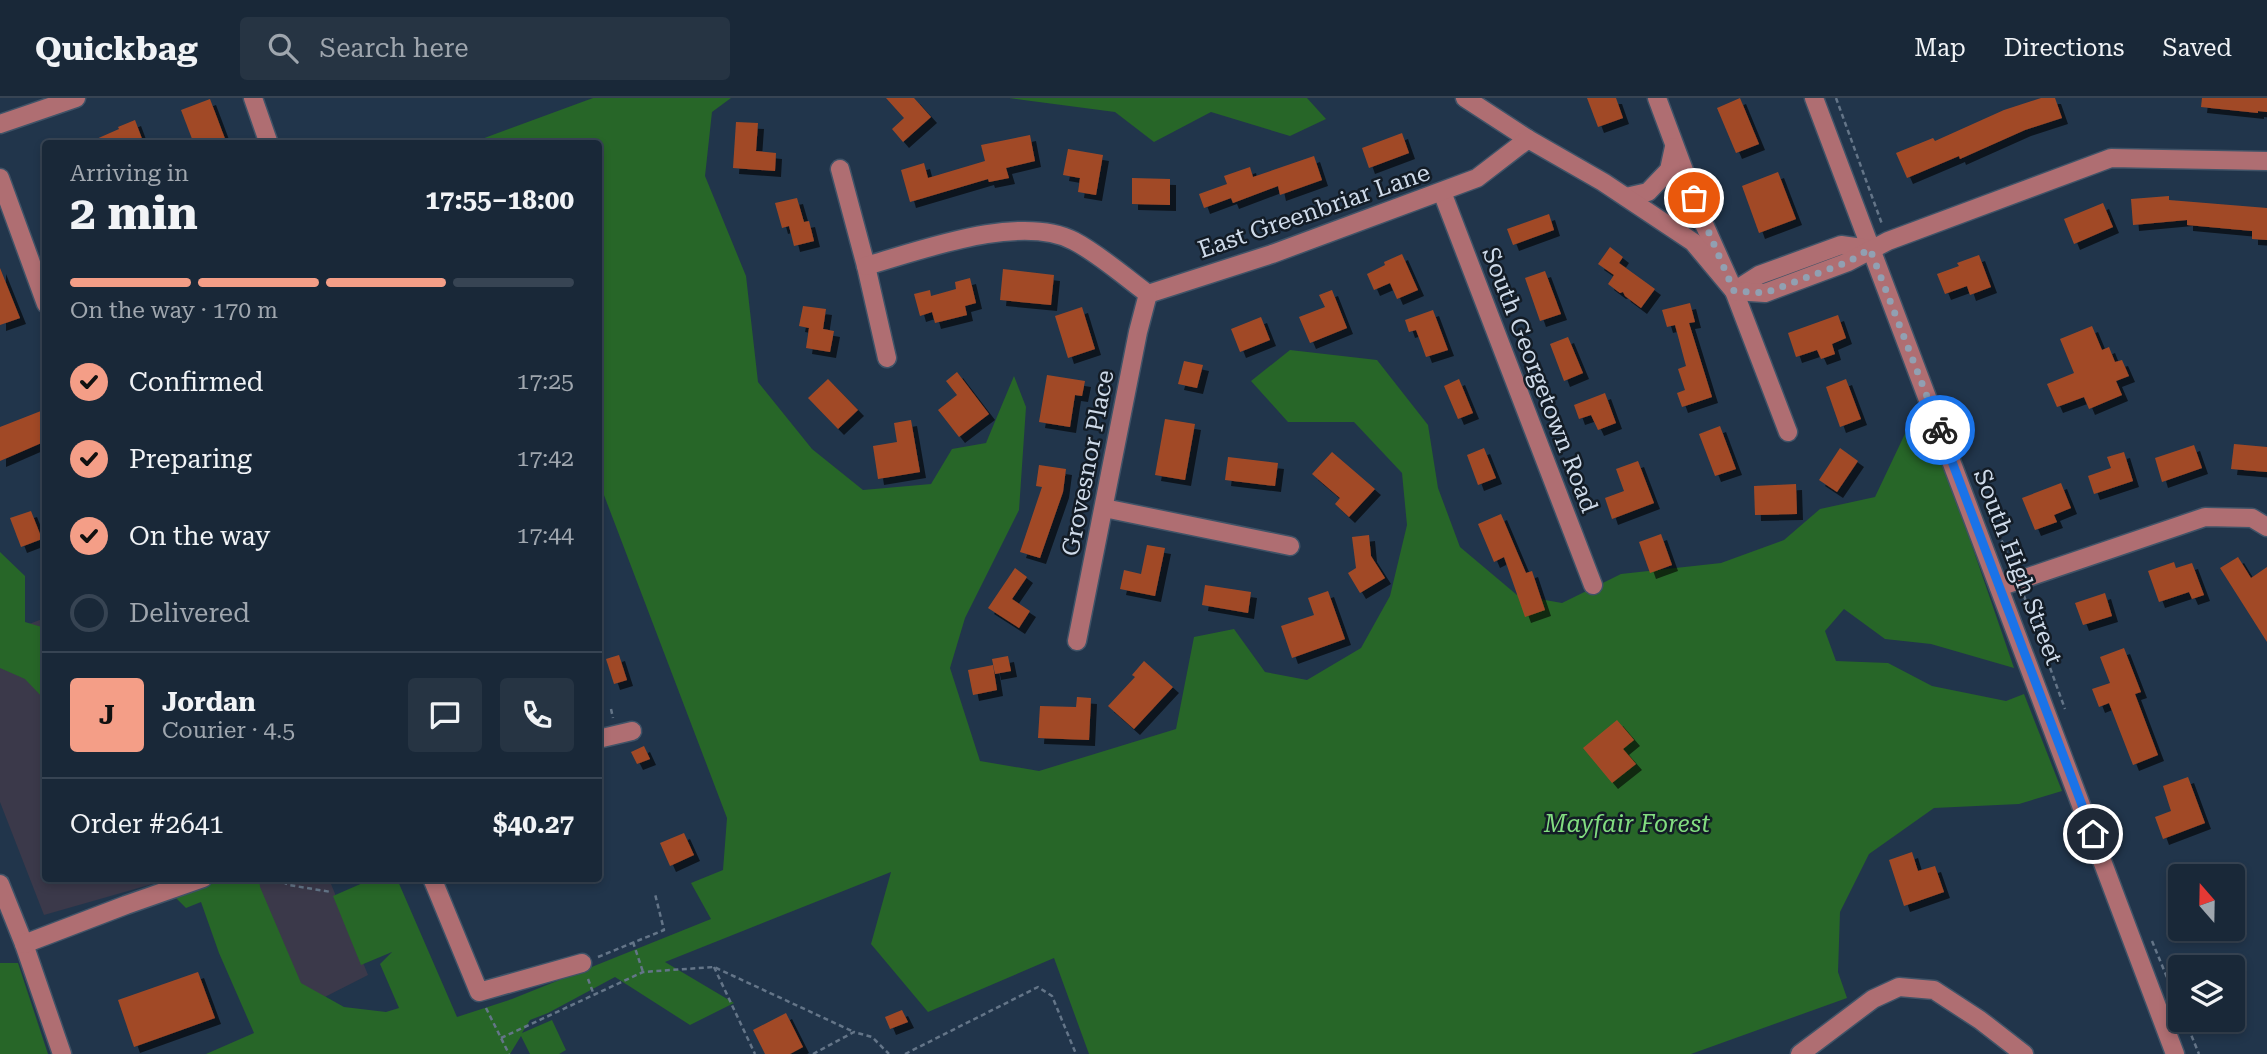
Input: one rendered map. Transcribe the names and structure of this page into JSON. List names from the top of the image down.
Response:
{
  "streets": {
    "street": [
      "East Greenbriar Lane",
      "South Georgetown Road",
      "Grovesnor Place",
      "South High Street"
    ]
  },
  "crossings": [
    ["East Greenbriar Lane", "South Georgetown Road"],
    ["East Greenbriar Lane", "Grovesnor Place"]
  ],
  "parks": ["Mayfair Forest"],
  "north": "top",
  "page": {
    "header": "Quickbag",
    "search": "Search here",
    "nav": ["Map", "Directions", "Saved"],
    "heading": ["2 min", "Arriving in", "17:55–18:00"],
    "panel": [
      "Jordan",
      "Courier · 4.5",
      "Order #2641",
      "$40.27"
    ],
    "bar": "On the way · 170 m",
    "list": [
      ["Confirmed", "17:25"],
      ["Preparing", "17:42"],
      ["On the way", "17:44"],
      "Delivered"
    ],
    "round": "J"
  }
}
